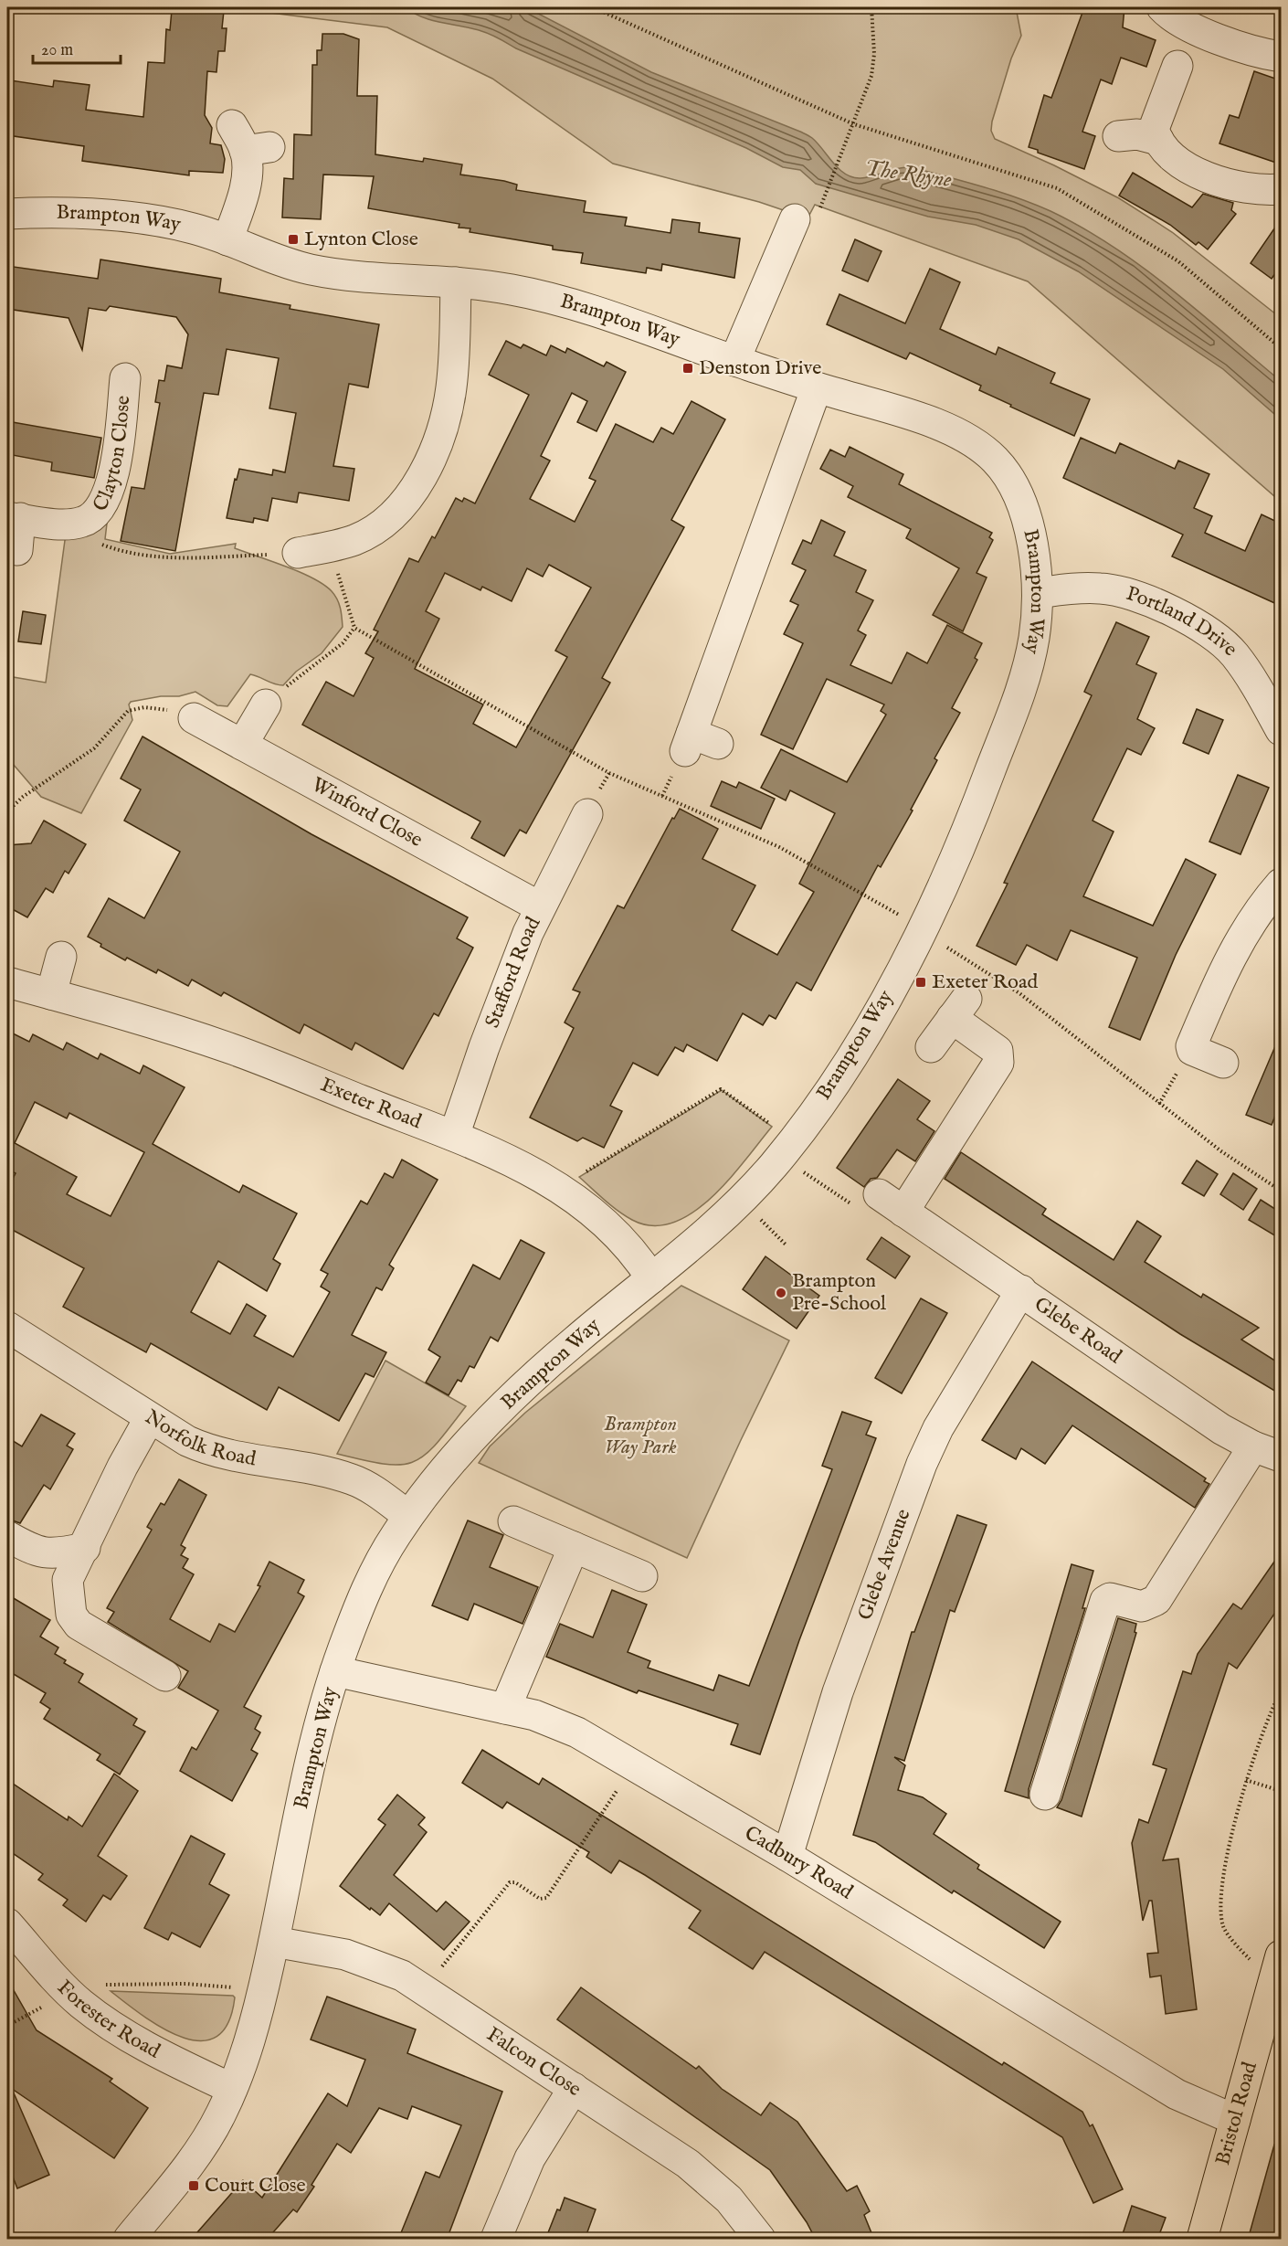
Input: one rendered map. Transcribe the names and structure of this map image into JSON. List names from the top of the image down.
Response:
{
  "streets": {
    "main road": ["Bristol Road"],
    "street": [
      "Brampton Way",
      "Clayton Close",
      "Portland Drive",
      "Winford Close",
      "Stafford Road",
      "Exeter Road",
      "Glebe Road",
      "Norfolk Road",
      "Glebe Avenue",
      "Cadbury Road",
      "Forester Road",
      "Falcon Close"
    ]
  },
  "crossings": [
    ["Brampton Way", "Portland Drive"],
    ["Brampton Way", "Exeter Road"],
    ["Brampton Way", "Norfolk Road"],
    ["Brampton Way", "Cadbury Road"],
    ["Brampton Way", "Forester Road"],
    ["Brampton Way", "Falcon Close"],
    ["Winford Close", "Stafford Road"],
    ["Stafford Road", "Exeter Road"],
    ["Glebe Road", "Glebe Avenue"],
    ["Glebe Avenue", "Cadbury Road"],
    ["Cadbury Road", "Bristol Road"]
  ],
  "water": ["The Rhyne"],
  "parks": ["Brampton Way Park"],
  "places": {
    "transit": [
      "Lynton Close",
      "Denston Drive",
      "Exeter Road",
      "Court Close"
    ],
    "other": ["Brampton Pre-School"]
  },
  "scale_bar": "20 m"
}
